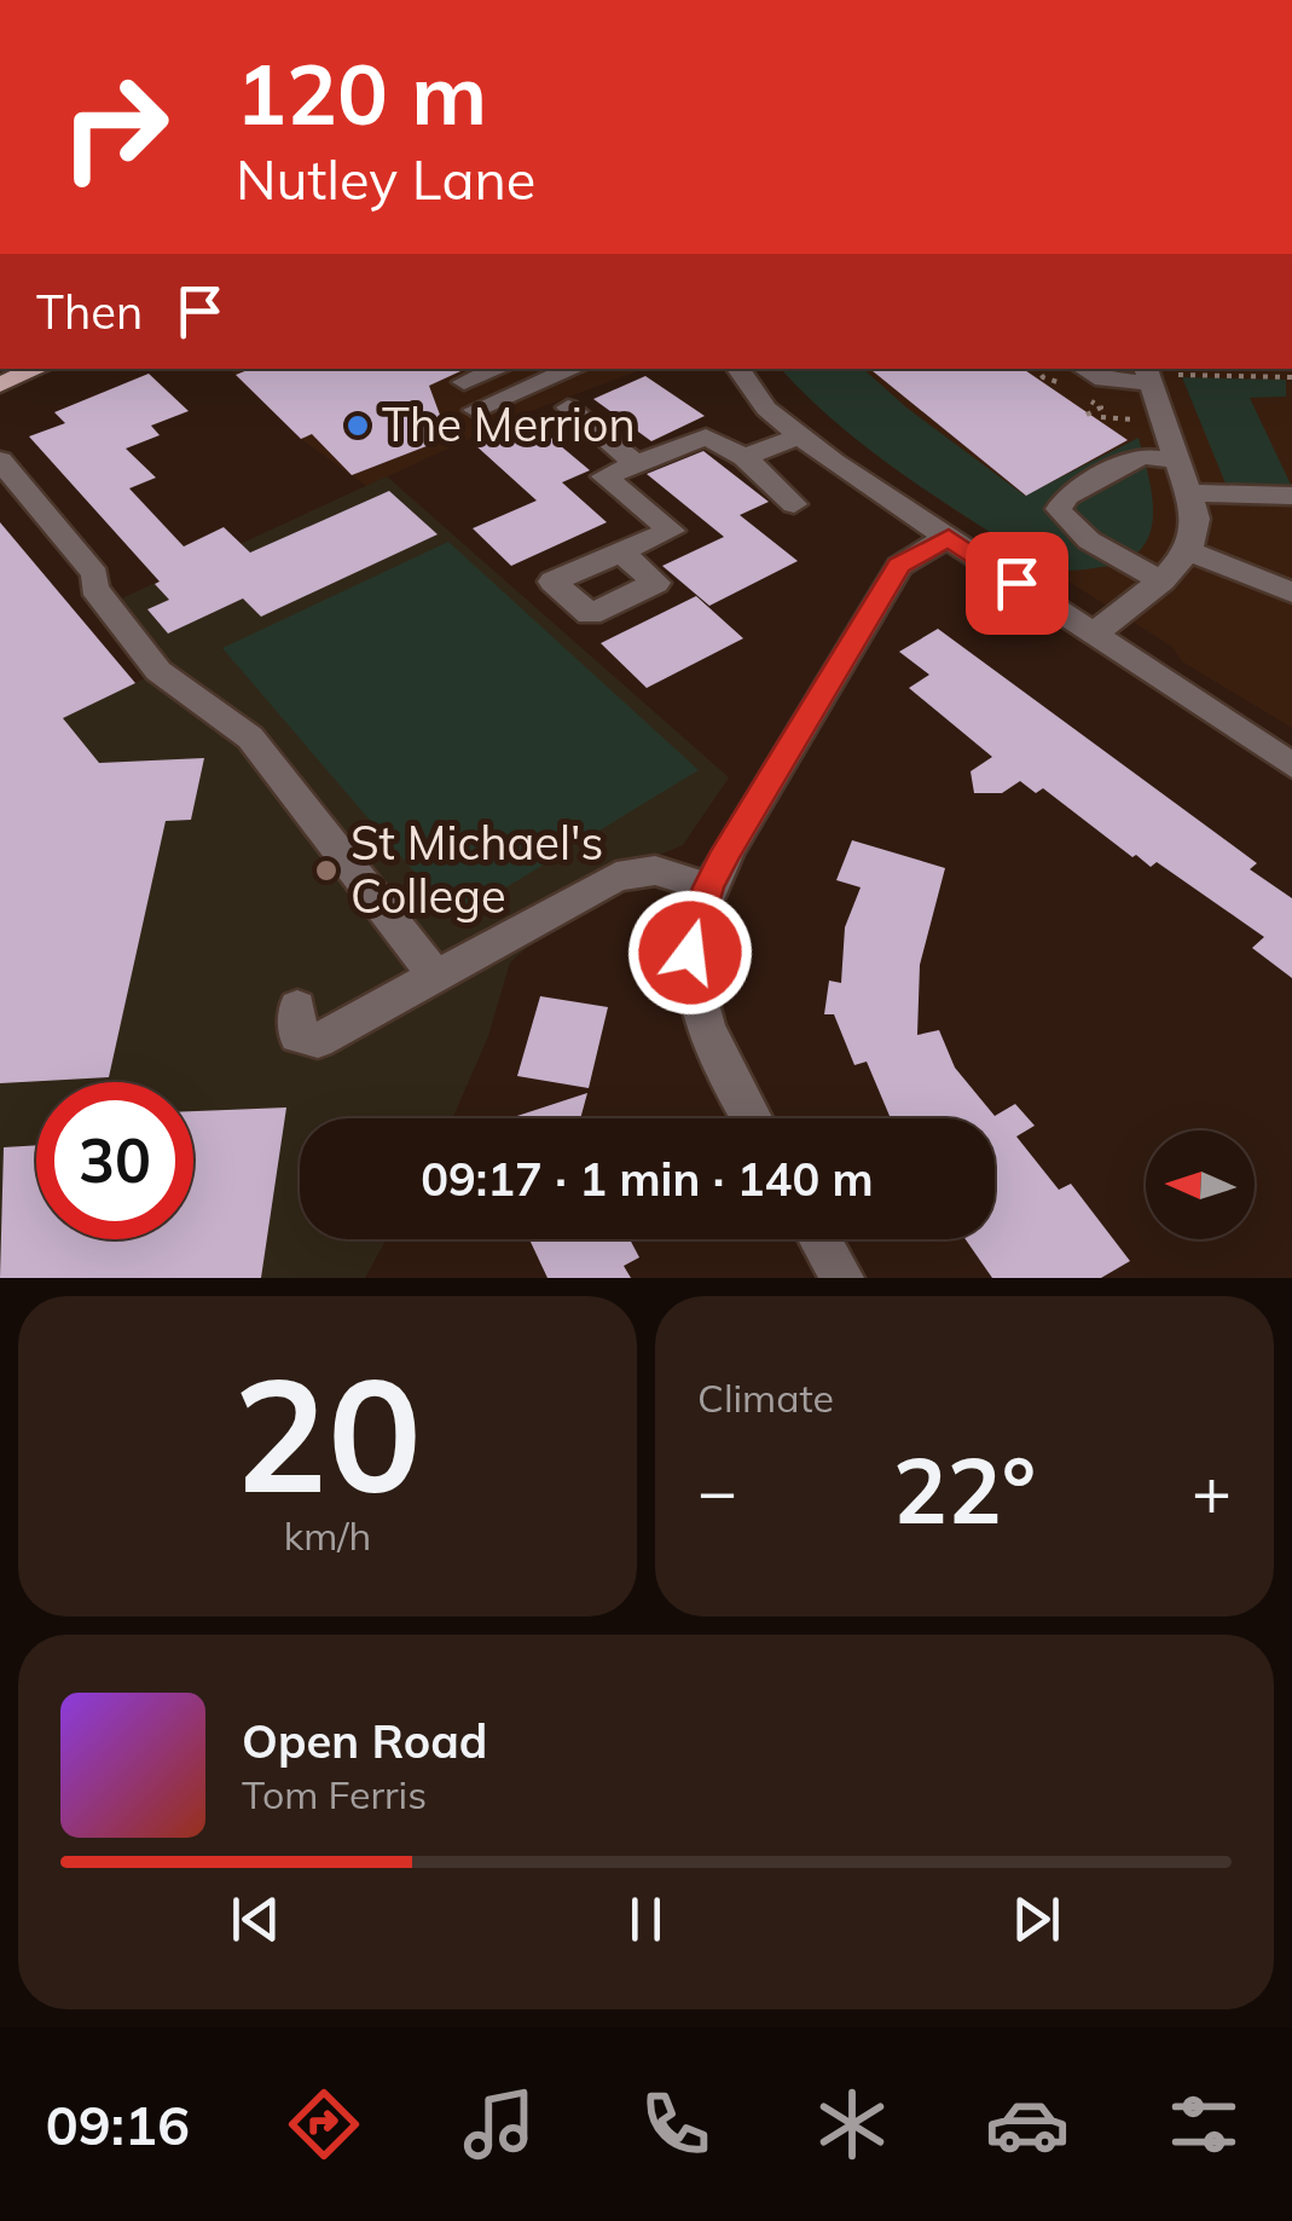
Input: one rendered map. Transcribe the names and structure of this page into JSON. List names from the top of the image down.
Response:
{
  "places": ["The Merrion", "St Michael's College"],
  "north": "left",
  "page": {
    "turn": ["120 m", "Nutley Lane"],
    "then": "Then",
    "limit": "30",
    "trip": "09:17 · 1 min · 140 m",
    "tile": [
      ["20", "km/h"],
      "Climate"
    ],
    "heat": ["−", "22°", "+"],
    "song": ["Open Road", "Tom Ferris"],
    "tabs": "09:16"
  }
}
